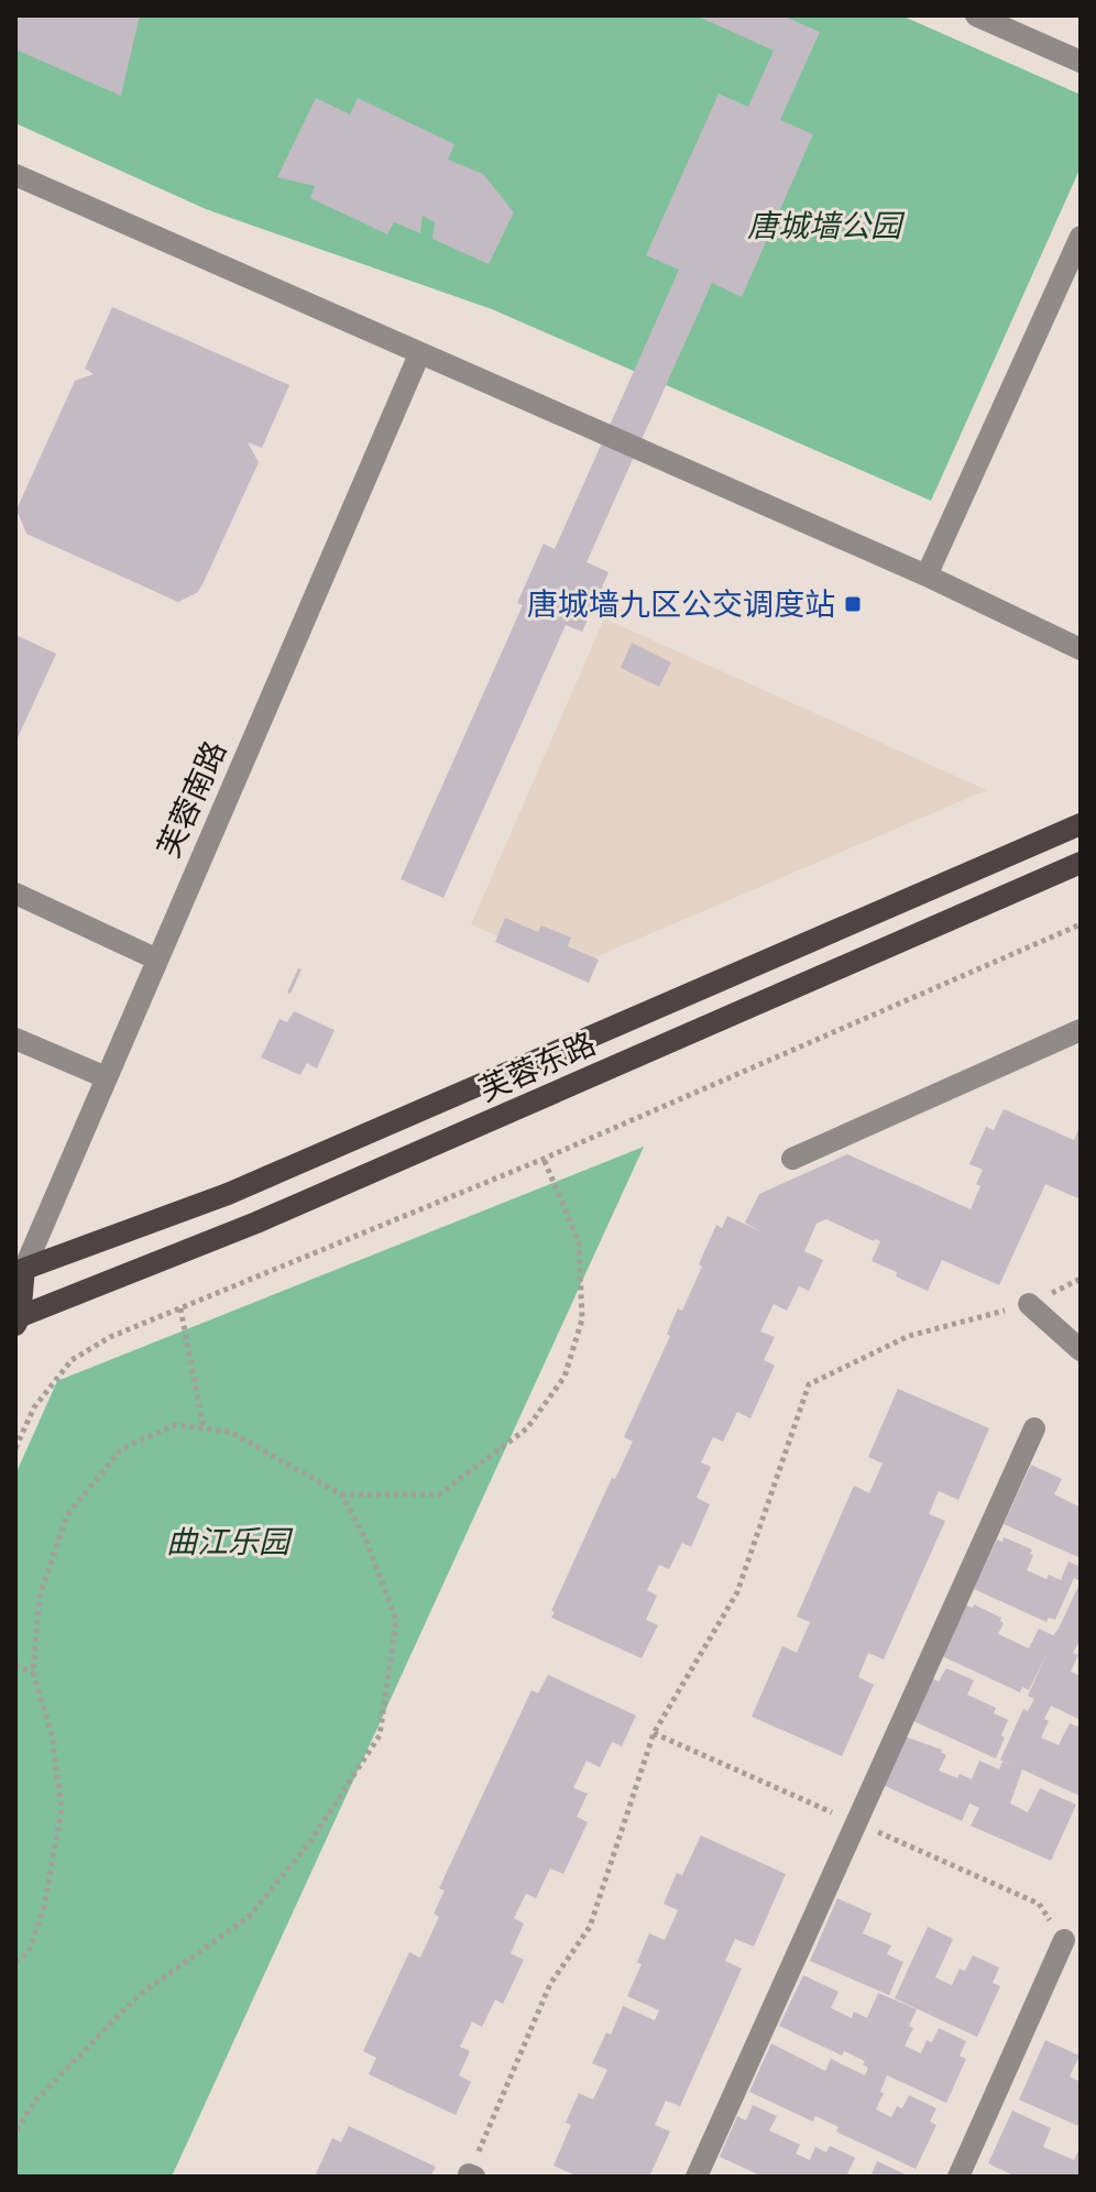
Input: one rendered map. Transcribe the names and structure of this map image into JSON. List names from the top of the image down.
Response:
{
  "streets": {
    "main road": ["芙蓉南路", "芙蓉东路"]
  },
  "crossings": [
    ["芙蓉南路", "芙蓉东路"]
  ],
  "parks": ["唐城墙公园", "曲江乐园"],
  "places": {
    "transit": ["唐城墙九区公交调度站"]
  }
}
